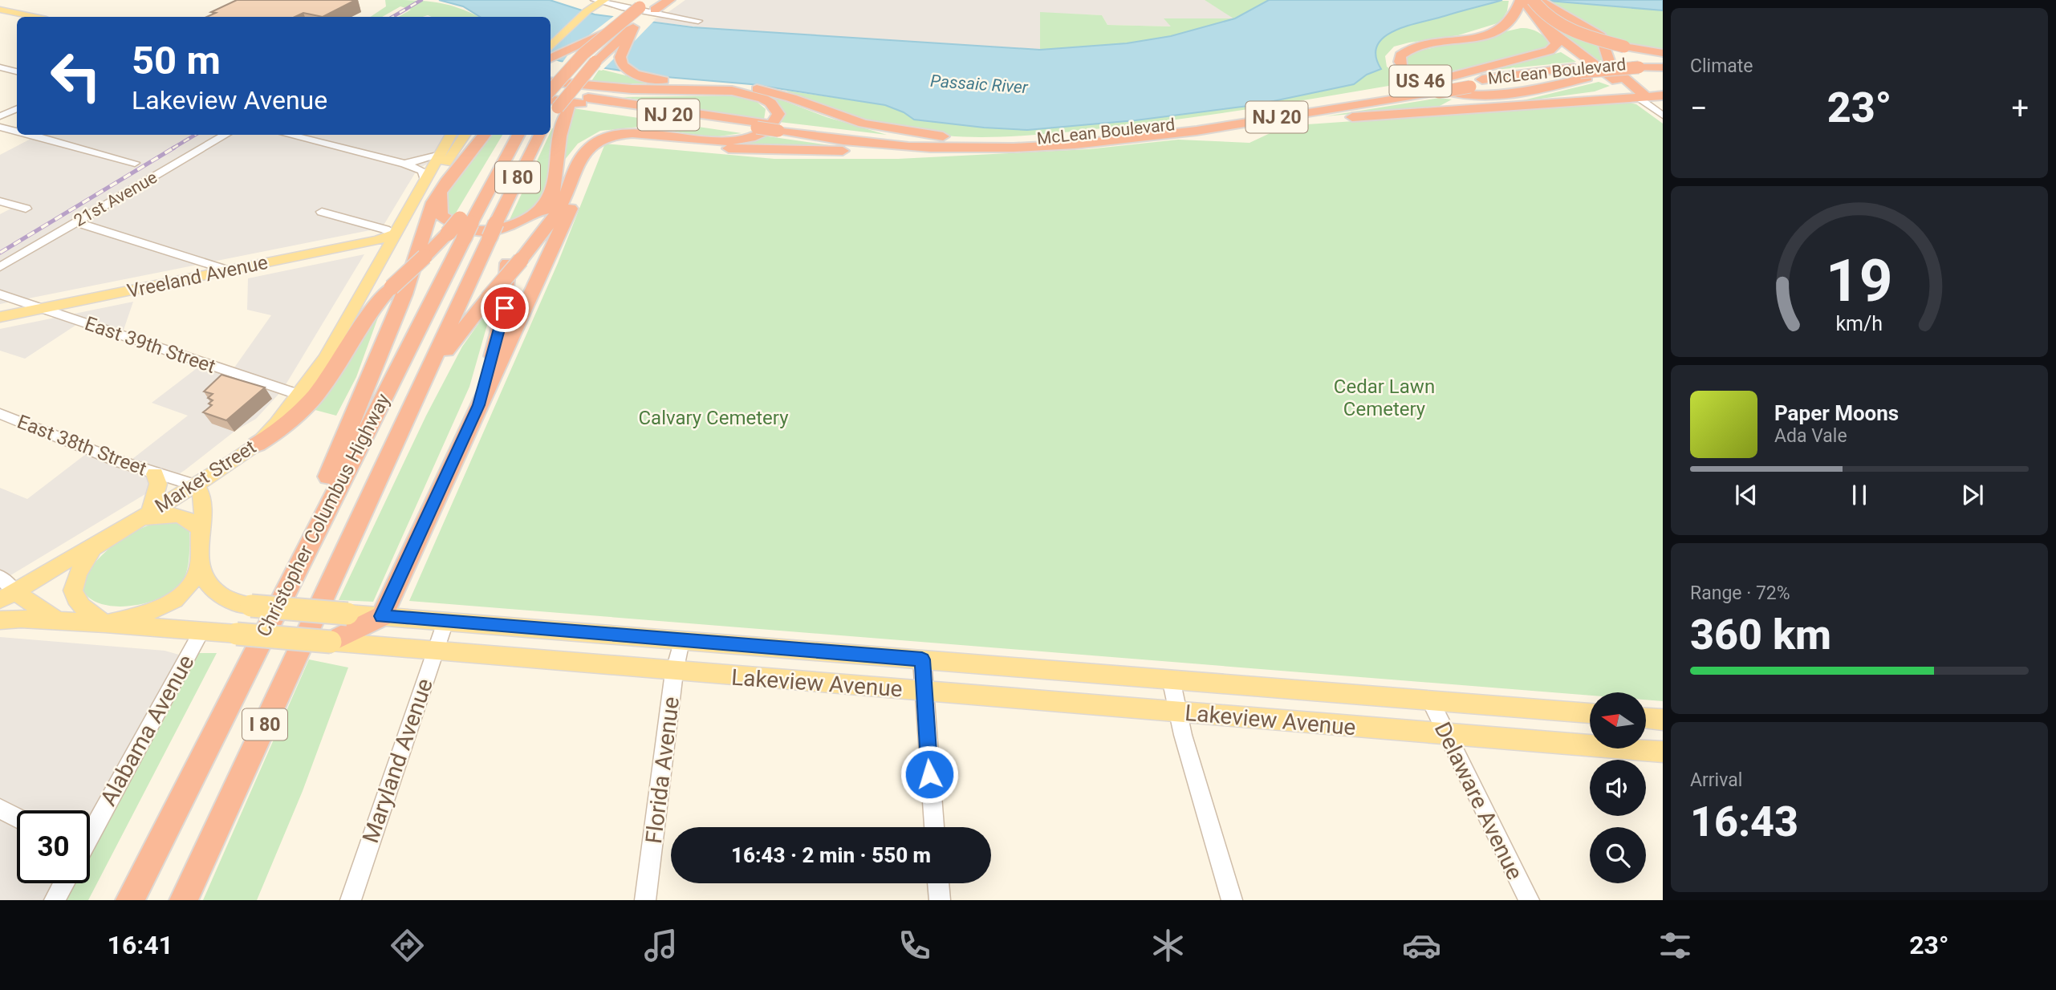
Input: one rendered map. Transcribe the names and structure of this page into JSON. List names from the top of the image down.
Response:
{
  "streets": {
    "highway": [
      "McLean Boulevard",
      "US 46",
      "NJ 20",
      "I 80",
      "Christopher Columbus Highway"
    ],
    "main road": ["Vreeland Avenue", "Market Street", "Lakeview Avenue"],
    "street": [
      "21st Avenue",
      "East 39th Street",
      "East 38th Street",
      "Alabama Avenue",
      "Maryland Avenue",
      "Florida Avenue",
      "Delaware Avenue"
    ]
  },
  "crossings": [
    ["McLean Boulevard", "US 46"],
    ["Vreeland Avenue", "East 39th Street"],
    ["Vreeland Avenue", "Market Street"],
    ["East 39th Street", "Market Street"],
    ["East 38th Street", "Market Street"],
    ["Market Street", "Lakeview Avenue"],
    ["Lakeview Avenue", "Alabama Avenue"],
    ["Lakeview Avenue", "Maryland Avenue"],
    ["Lakeview Avenue", "Florida Avenue"],
    ["Lakeview Avenue", "Delaware Avenue"]
  ],
  "water": ["Passaic River"],
  "parks": ["Cedar Lawn Cemetery", "Calvary Cemetery"],
  "north": "left",
  "page": {
    "tile": [
      "Climate",
      ["Range · 72%", "360 km"],
      ["Arrival", "16:43"]
    ],
    "turn": ["50 m", "Lakeview Avenue"],
    "heat": ["−", "23°", "+"],
    "song": ["Paper Moons", "Ada Vale"],
    "limit": "30",
    "trip": "16:43 · 2 min · 550 m",
    "tabs": ["16:41", "23°"],
    "gauge": ["19", "km/h"]
  }
}
